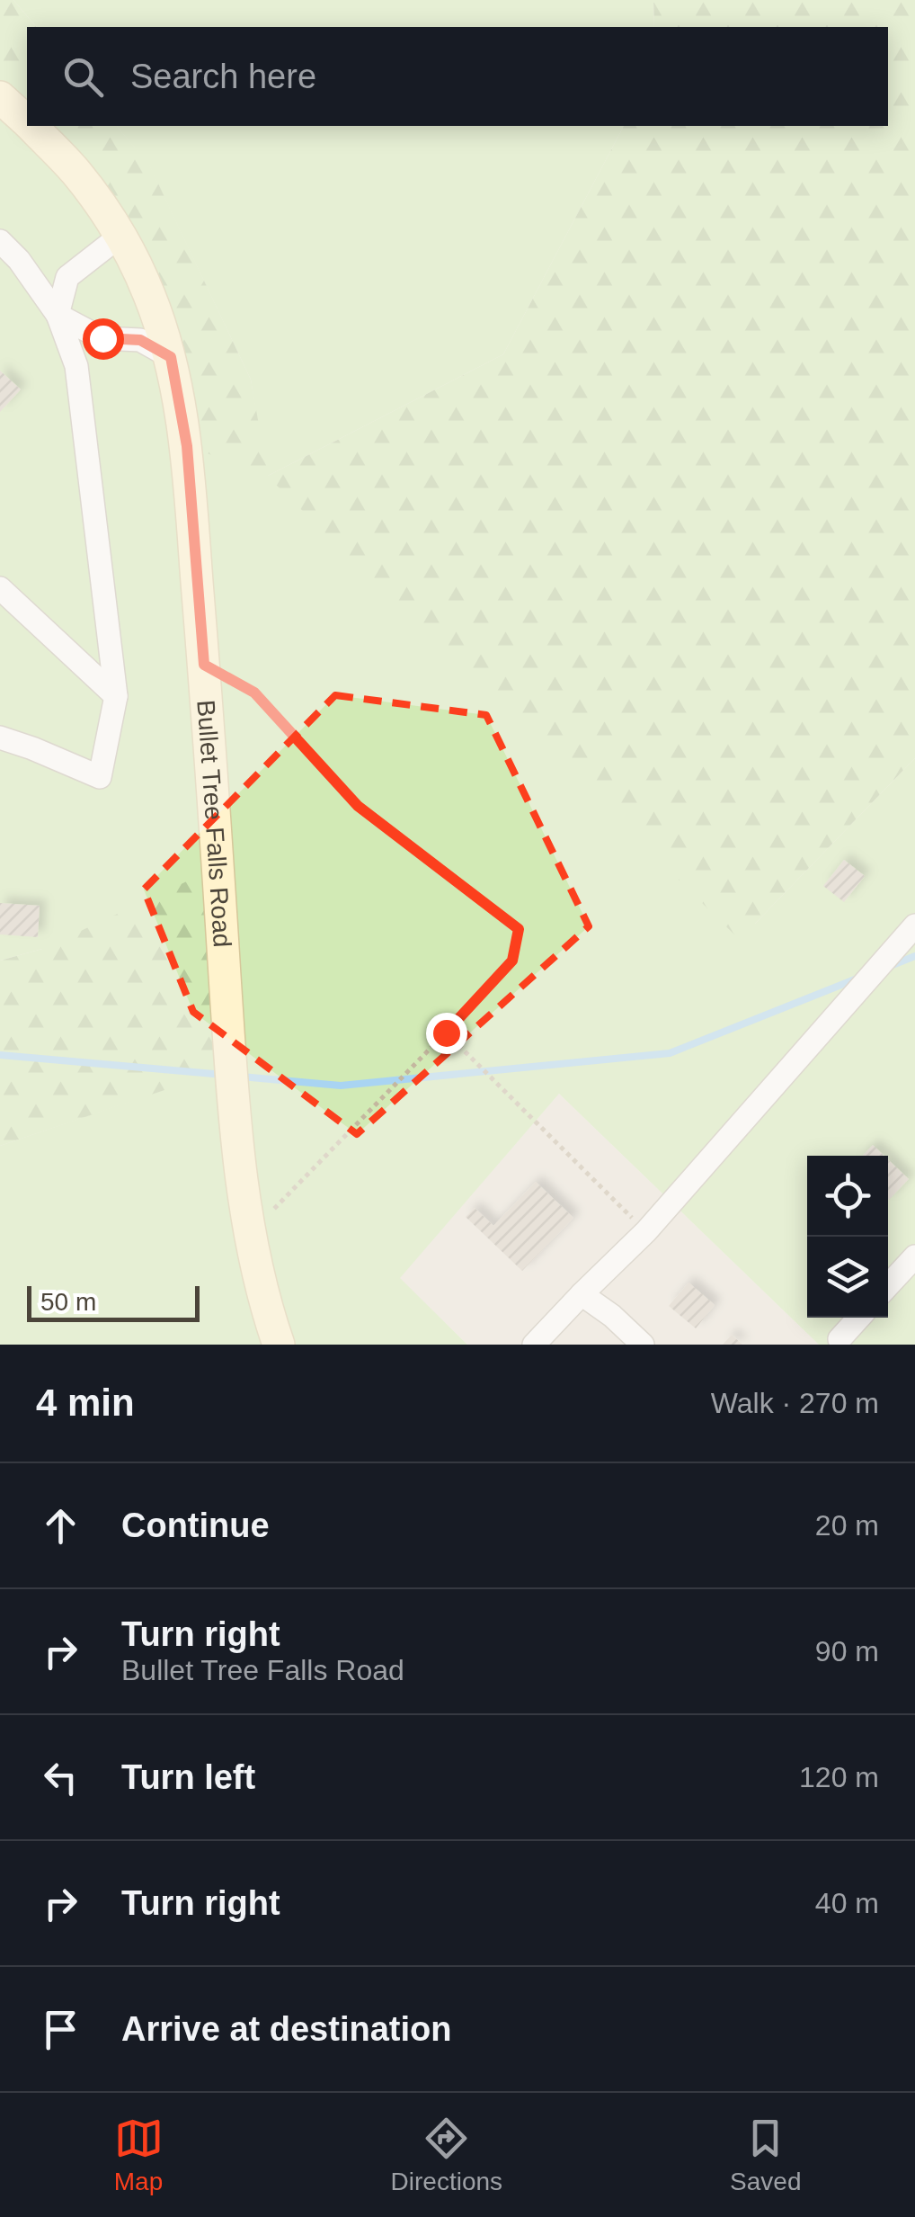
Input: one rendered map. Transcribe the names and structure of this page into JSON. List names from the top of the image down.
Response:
{
  "streets": {
    "main road": ["Bullet Tree Falls Road"]
  },
  "scale_bar": "50 m",
  "page": {
    "search": "Search here",
    "scale": "50 m",
    "heading": ["4 min", "Walk · 270 m"],
    "list": [
      ["Continue", "20 m"],
      ["Turn right", "Bullet Tree Falls Road", "90 m"],
      ["Turn left", "120 m"],
      ["Turn right", "40 m"],
      "Arrive at destination"
    ],
    "nav": ["Map", "Directions", "Saved"]
  }
}
